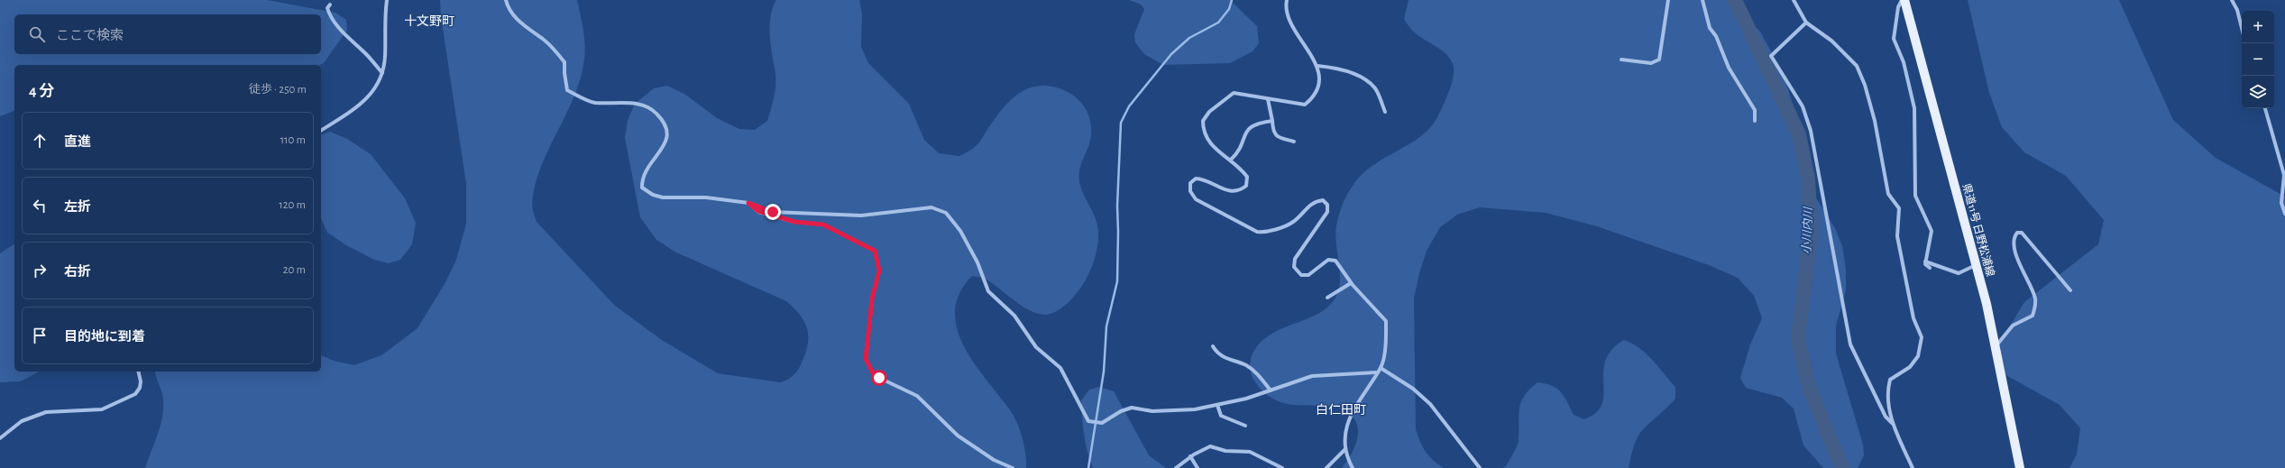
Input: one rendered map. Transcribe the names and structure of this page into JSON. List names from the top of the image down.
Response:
{
  "streets": {
    "main road": ["県道11号 日野松浦線"]
  },
  "districts": ["十文野町", "白仁田町"],
  "water": ["小川内川"],
  "page": {
    "map_buttons": ["+", "−"],
    "search": "ここで検索",
    "heading": ["4 分", "徒歩 · 250 m"],
    "list": [
      ["直進", "110 m"],
      ["左折", "120 m"],
      ["右折", "20 m"],
      "目的地に到着"
    ]
  }
}
